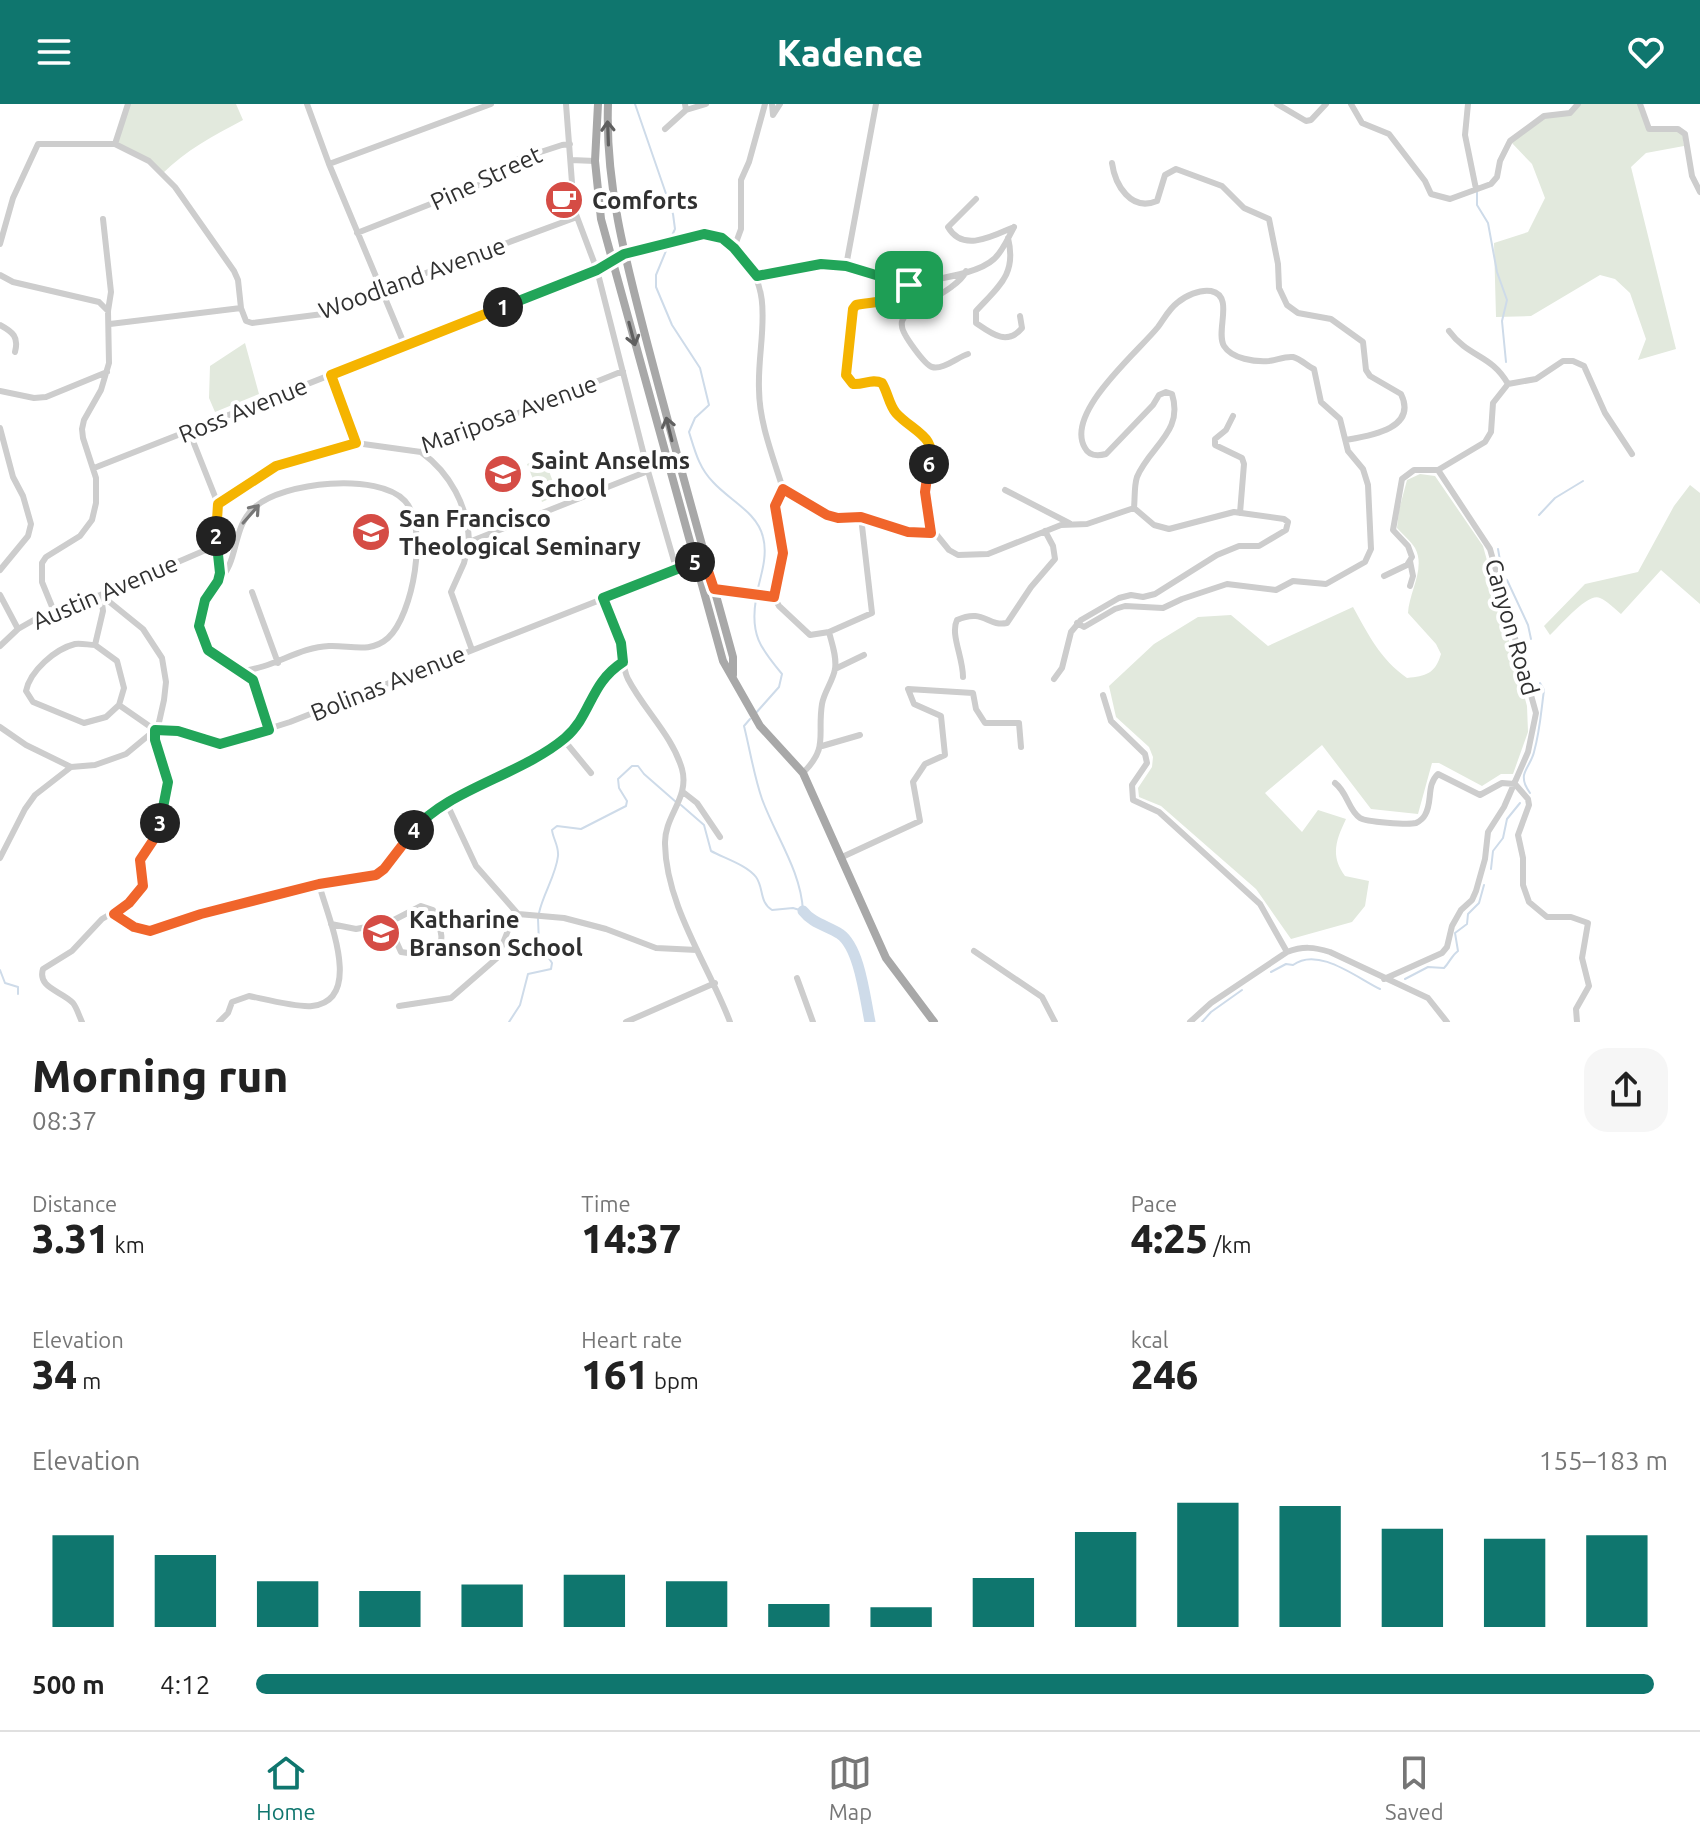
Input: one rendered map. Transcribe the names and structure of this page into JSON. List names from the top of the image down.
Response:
{
  "streets": {
    "street": [
      "Pine Street",
      "Woodland Avenue",
      "Ross Avenue",
      "Mariposa Avenue",
      "Austin Avenue",
      "Canyon Road",
      "Bolinas Avenue"
    ]
  },
  "places": {
    "cafe": ["Comforts"],
    "school or university": ["Saint Anselms School", "San Francisco Theological Seminary", "Katharine Branson School"]
  },
  "page": {
    "header": "Kadence",
    "pins": [
      "1",
      "6",
      "2",
      "5",
      "3",
      "4"
    ],
    "heading": ["Morning run", "08:37"],
    "stats": [
      ["Distance", "3.31 km"],
      ["Time", "14:37"],
      ["Pace", "4:25 /km"],
      ["Elevation", "34 m"],
      ["Heart rate", "161 bpm"],
      ["kcal", "246"]
    ],
    "chart": ["Elevation", "155–183 m"],
    "list": [
      {
        "name": "500 m",
        "note": "4:12"
      }
    ],
    "tabs": ["Home", "Map", "Saved"]
  }
}
